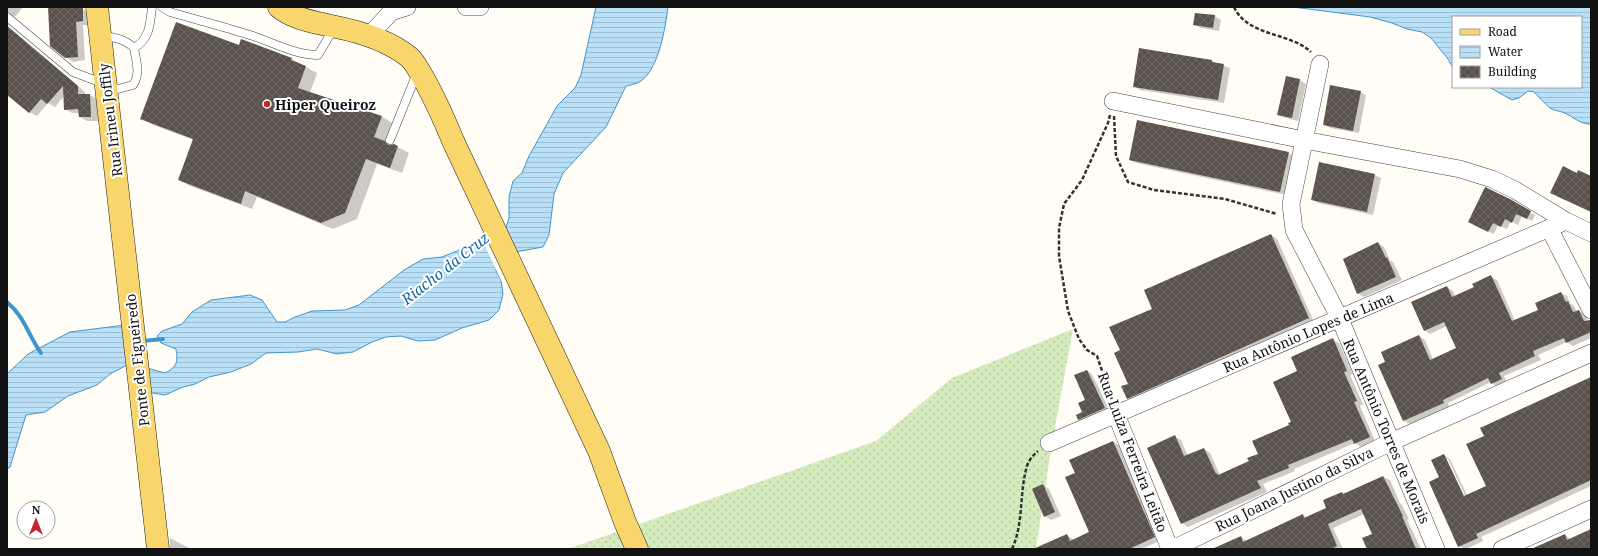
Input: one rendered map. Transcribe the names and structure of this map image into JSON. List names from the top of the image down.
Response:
{
  "streets": {
    "main road": ["Rua Irineu Joffily", "Ponte de Figueiredo"],
    "street": [
      "Rua Antônio Lopes de Lima",
      "Rua Antônio Torres de Morais",
      "Rua Luiza Ferreira Leitão",
      "Rua Joana Justino da Silva"
    ]
  },
  "crossings": [
    ["Rua Irineu Joffily", "Ponte de Figueiredo"],
    ["Rua Antônio Lopes de Lima", "Rua Antônio Torres de Morais"],
    ["Rua Antônio Lopes de Lima", "Rua Luiza Ferreira Leitão"],
    ["Rua Antônio Torres de Morais", "Rua Joana Justino da Silva"]
  ],
  "water": ["Riacho da Cruz"],
  "places": ["Hiper Queiroz"],
  "legend": ["Road", "Water", "Building"],
  "north": "top"
}
